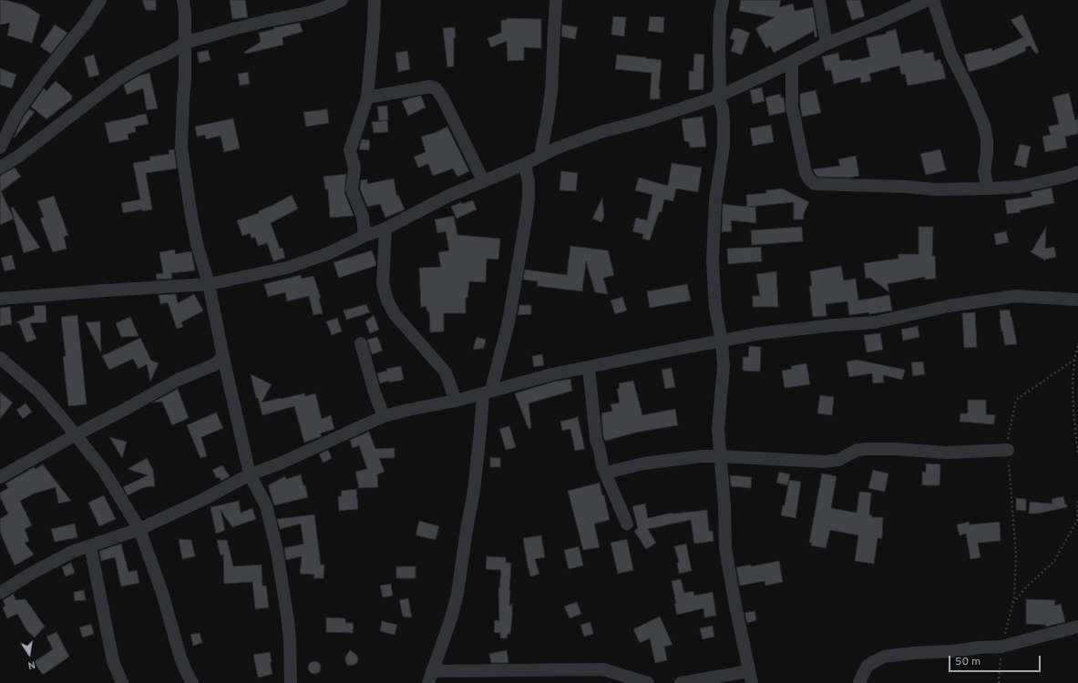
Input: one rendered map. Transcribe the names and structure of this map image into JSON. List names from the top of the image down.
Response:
{
  "scale_bar": "50 m",
  "north": "bottom"
}
